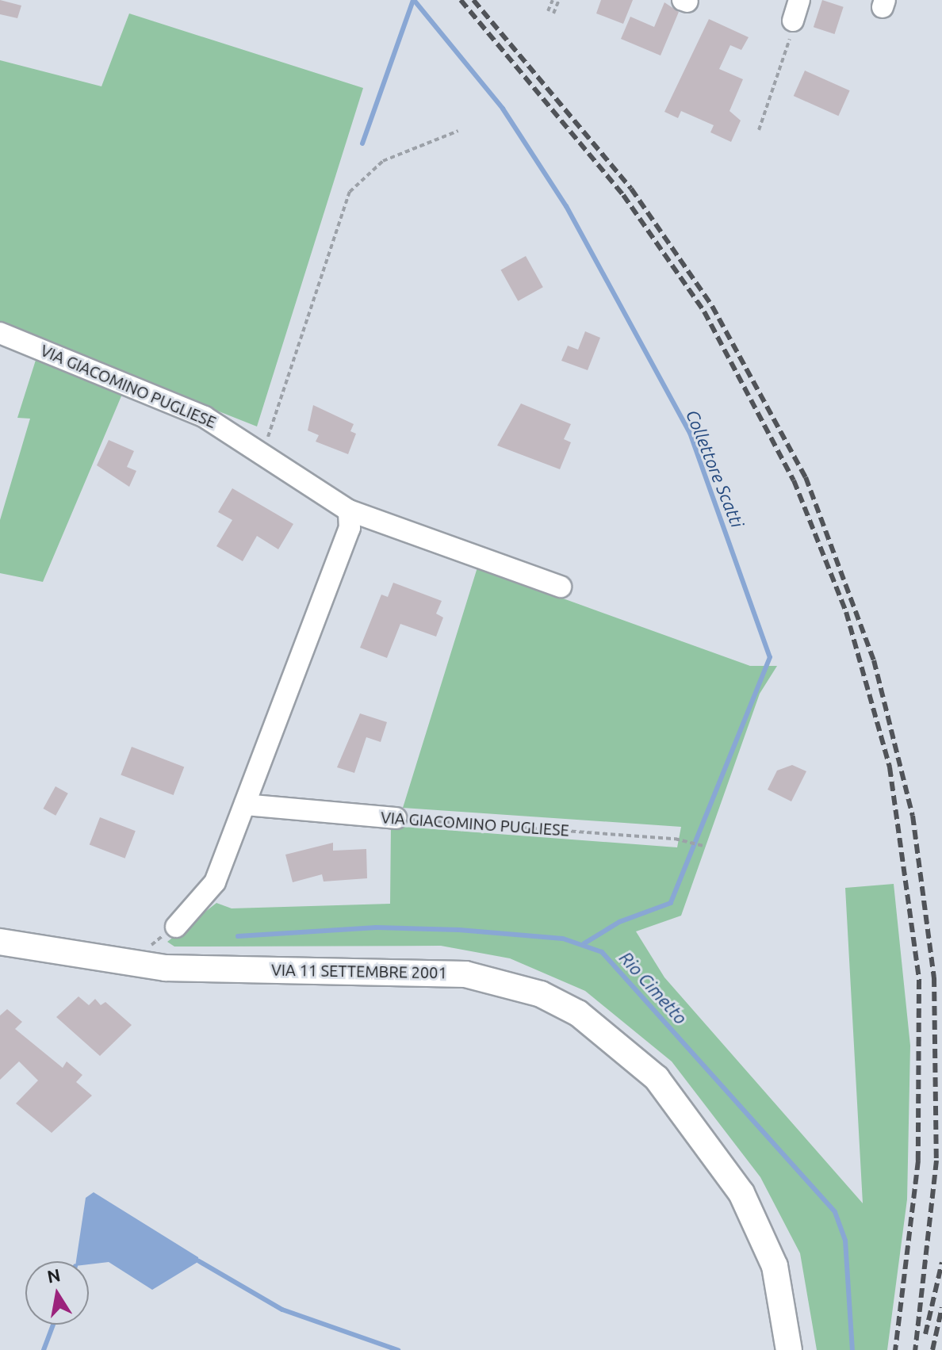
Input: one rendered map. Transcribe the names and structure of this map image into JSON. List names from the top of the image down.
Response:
{
  "streets": {
    "main road": ["VIA 11 SETTEMBRE 2001"],
    "street": ["VIA GIACOMINO PUGLIESE"]
  },
  "water": ["Collettore Scatti", "Rio Cimetto"],
  "north": "top"
}
